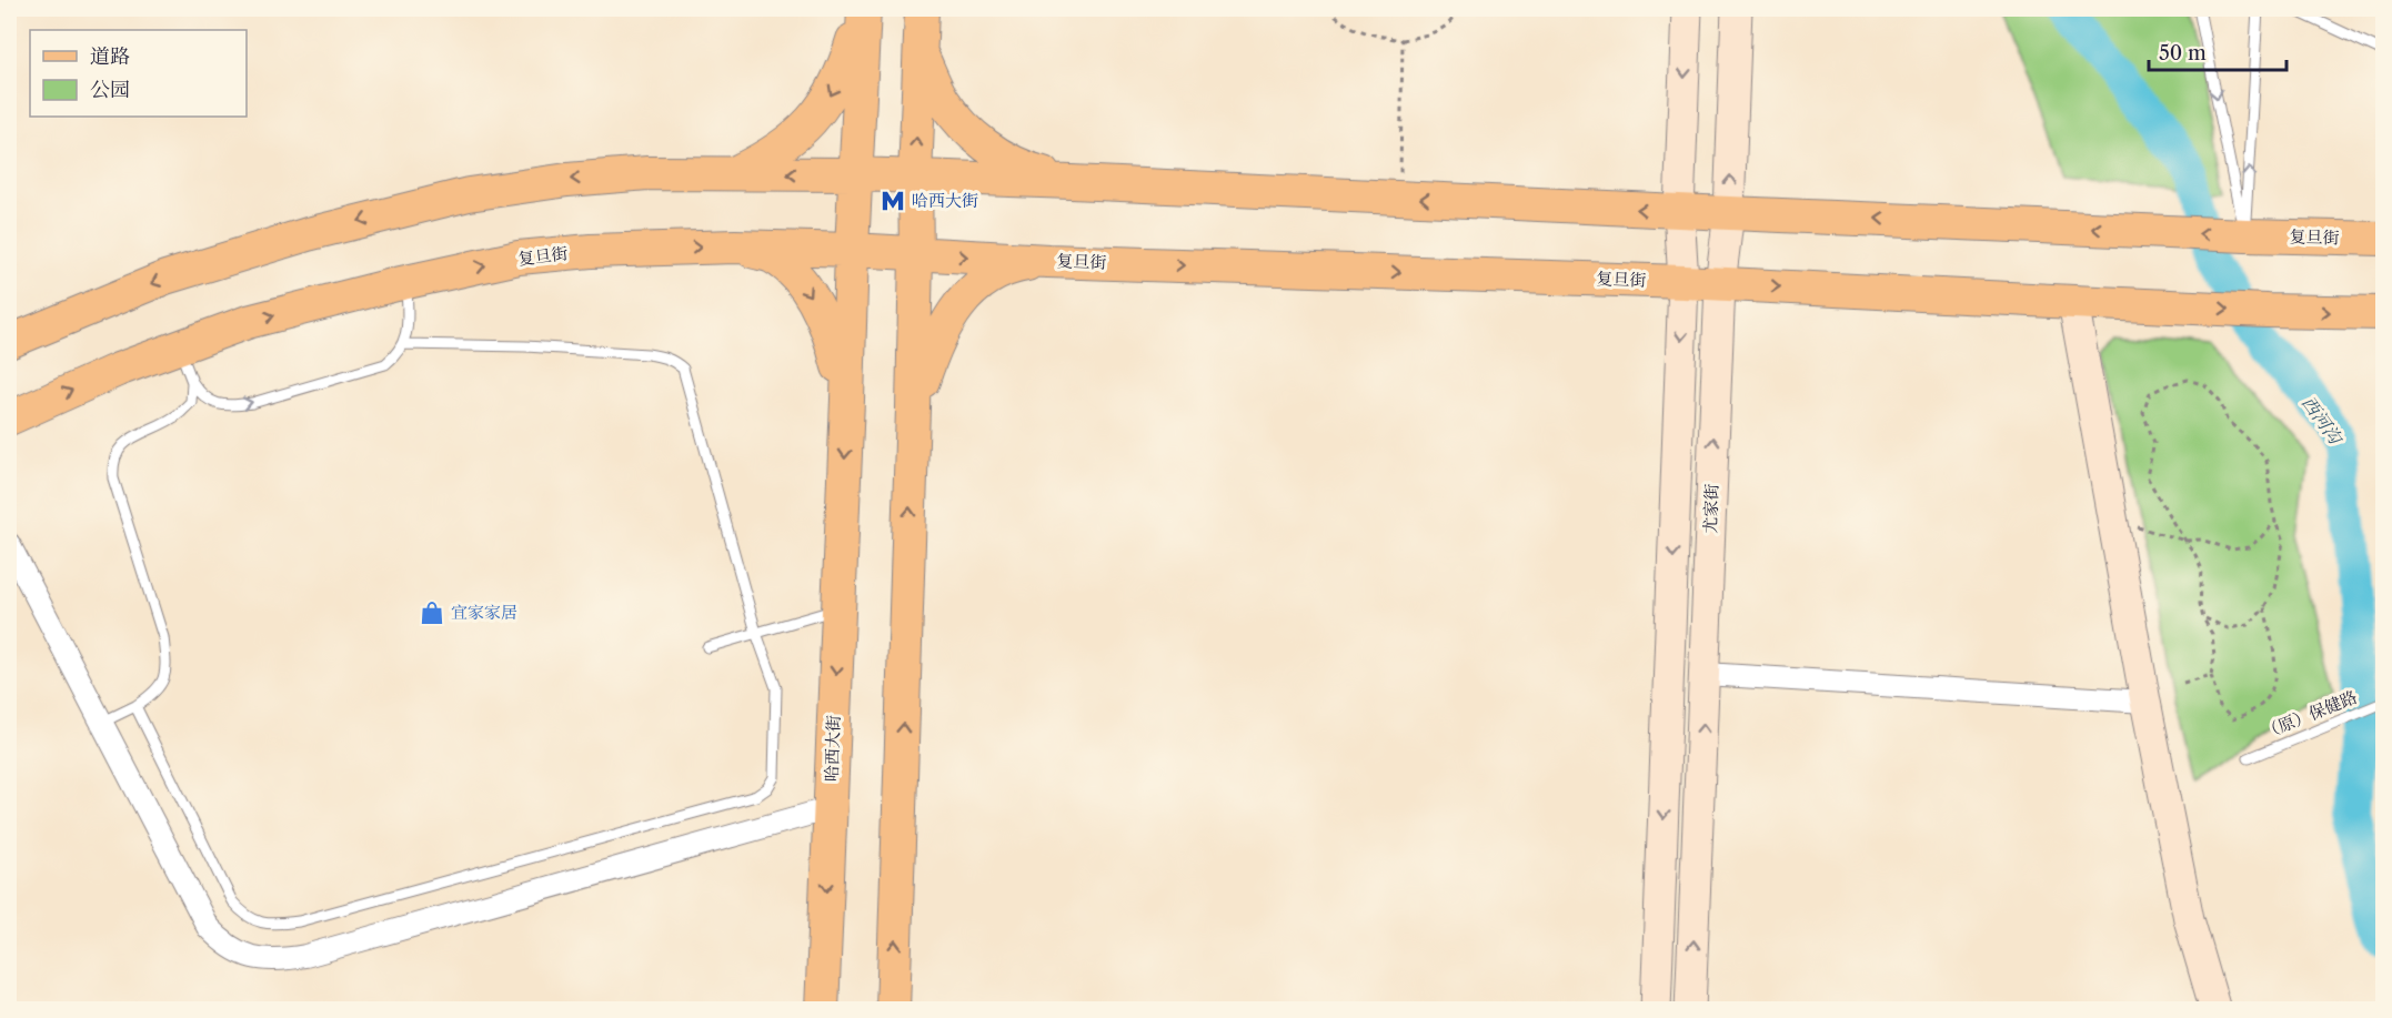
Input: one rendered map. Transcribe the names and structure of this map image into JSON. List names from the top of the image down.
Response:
{
  "streets": {
    "main road": ["复旦街", "尤家街", "哈西大街"],
    "lane": ["（原）保健路"]
  },
  "crossings": [
    ["复旦街", "尤家街"],
    ["复旦街", "哈西大街"]
  ],
  "water": ["西河沟"],
  "places": {
    "metro station": ["哈西大街"],
    "shop": ["宜家家居"]
  },
  "legend": ["道路", "公园"],
  "scale_bar": "50 m"
}
